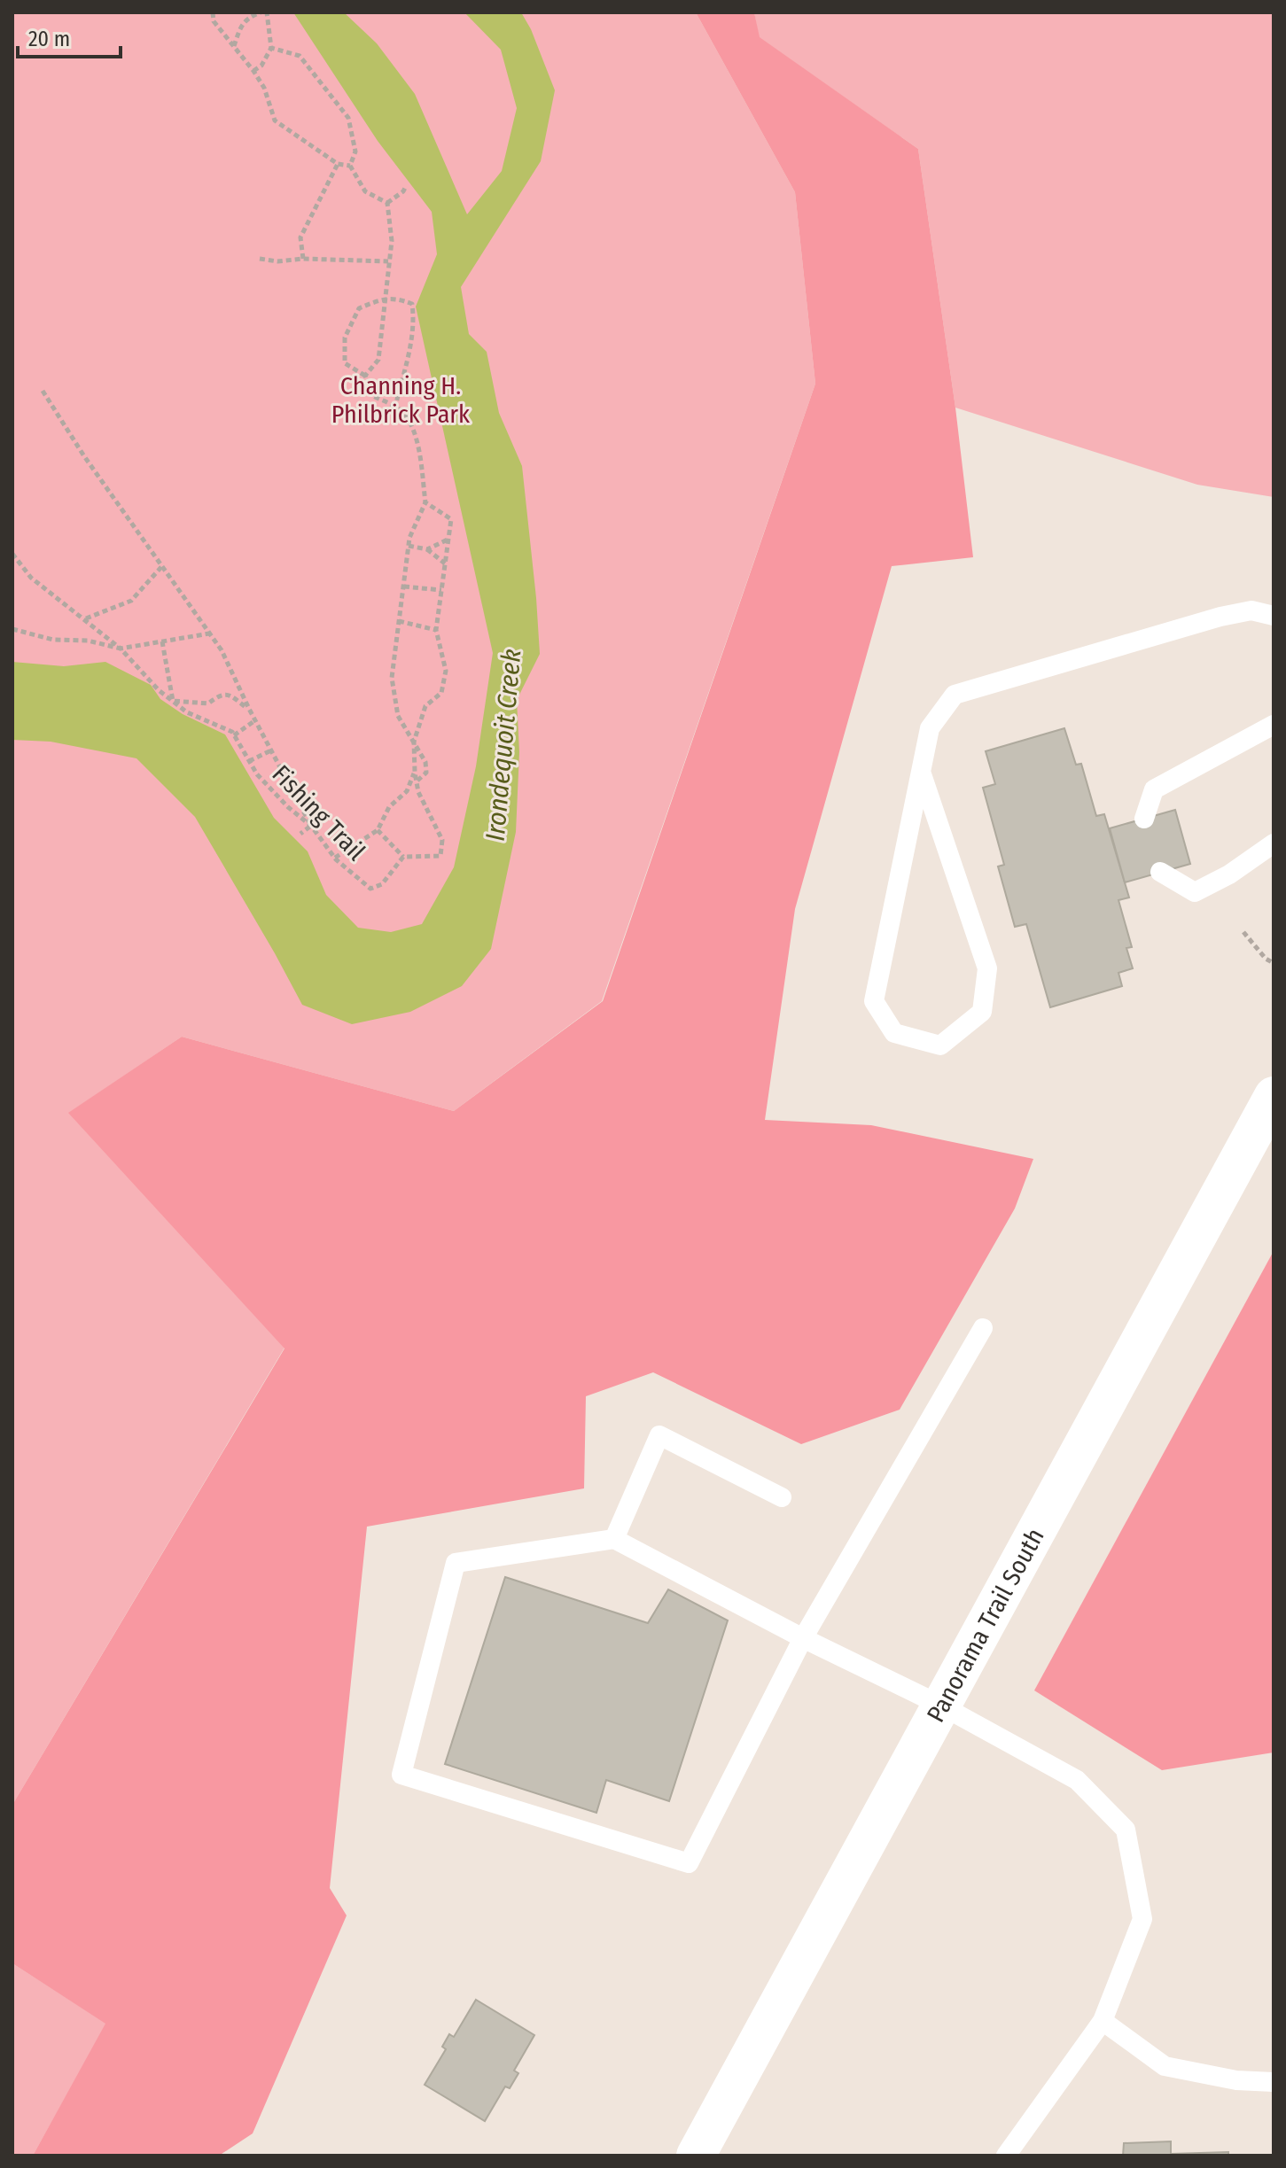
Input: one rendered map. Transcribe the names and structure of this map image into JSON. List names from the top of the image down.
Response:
{
  "streets": {
    "main road": ["Panorama Trail South"],
    "path": ["Fishing Trail"]
  },
  "water": ["Irondequoit Creek"],
  "parks": ["Channing H. Philbrick Park"],
  "scale_bar": "20 m"
}
